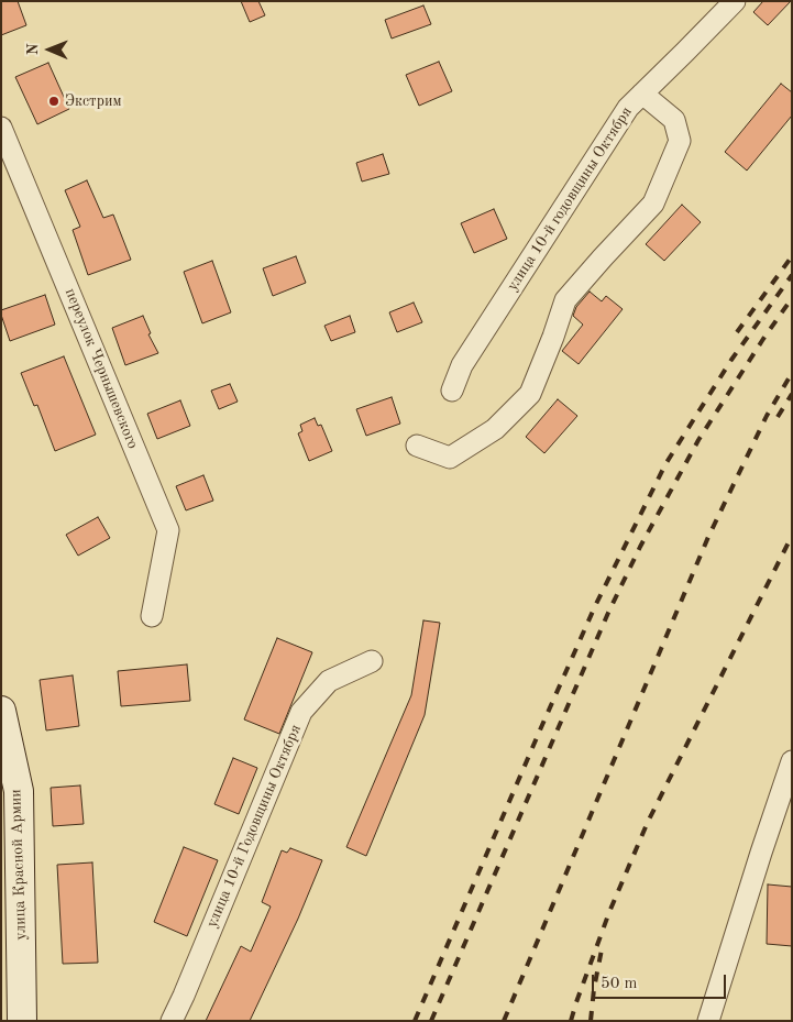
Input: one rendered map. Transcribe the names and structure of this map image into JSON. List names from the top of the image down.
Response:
{
  "streets": {
    "main road": ["улица Красной Армии"],
    "street": ["улица 10-й годовщины Октября", "переулок Чернышевского", "улица 10-й Годовщины Октября"]
  },
  "places": ["Экстрим"],
  "scale_bar": "50 m",
  "north": "left"
}
